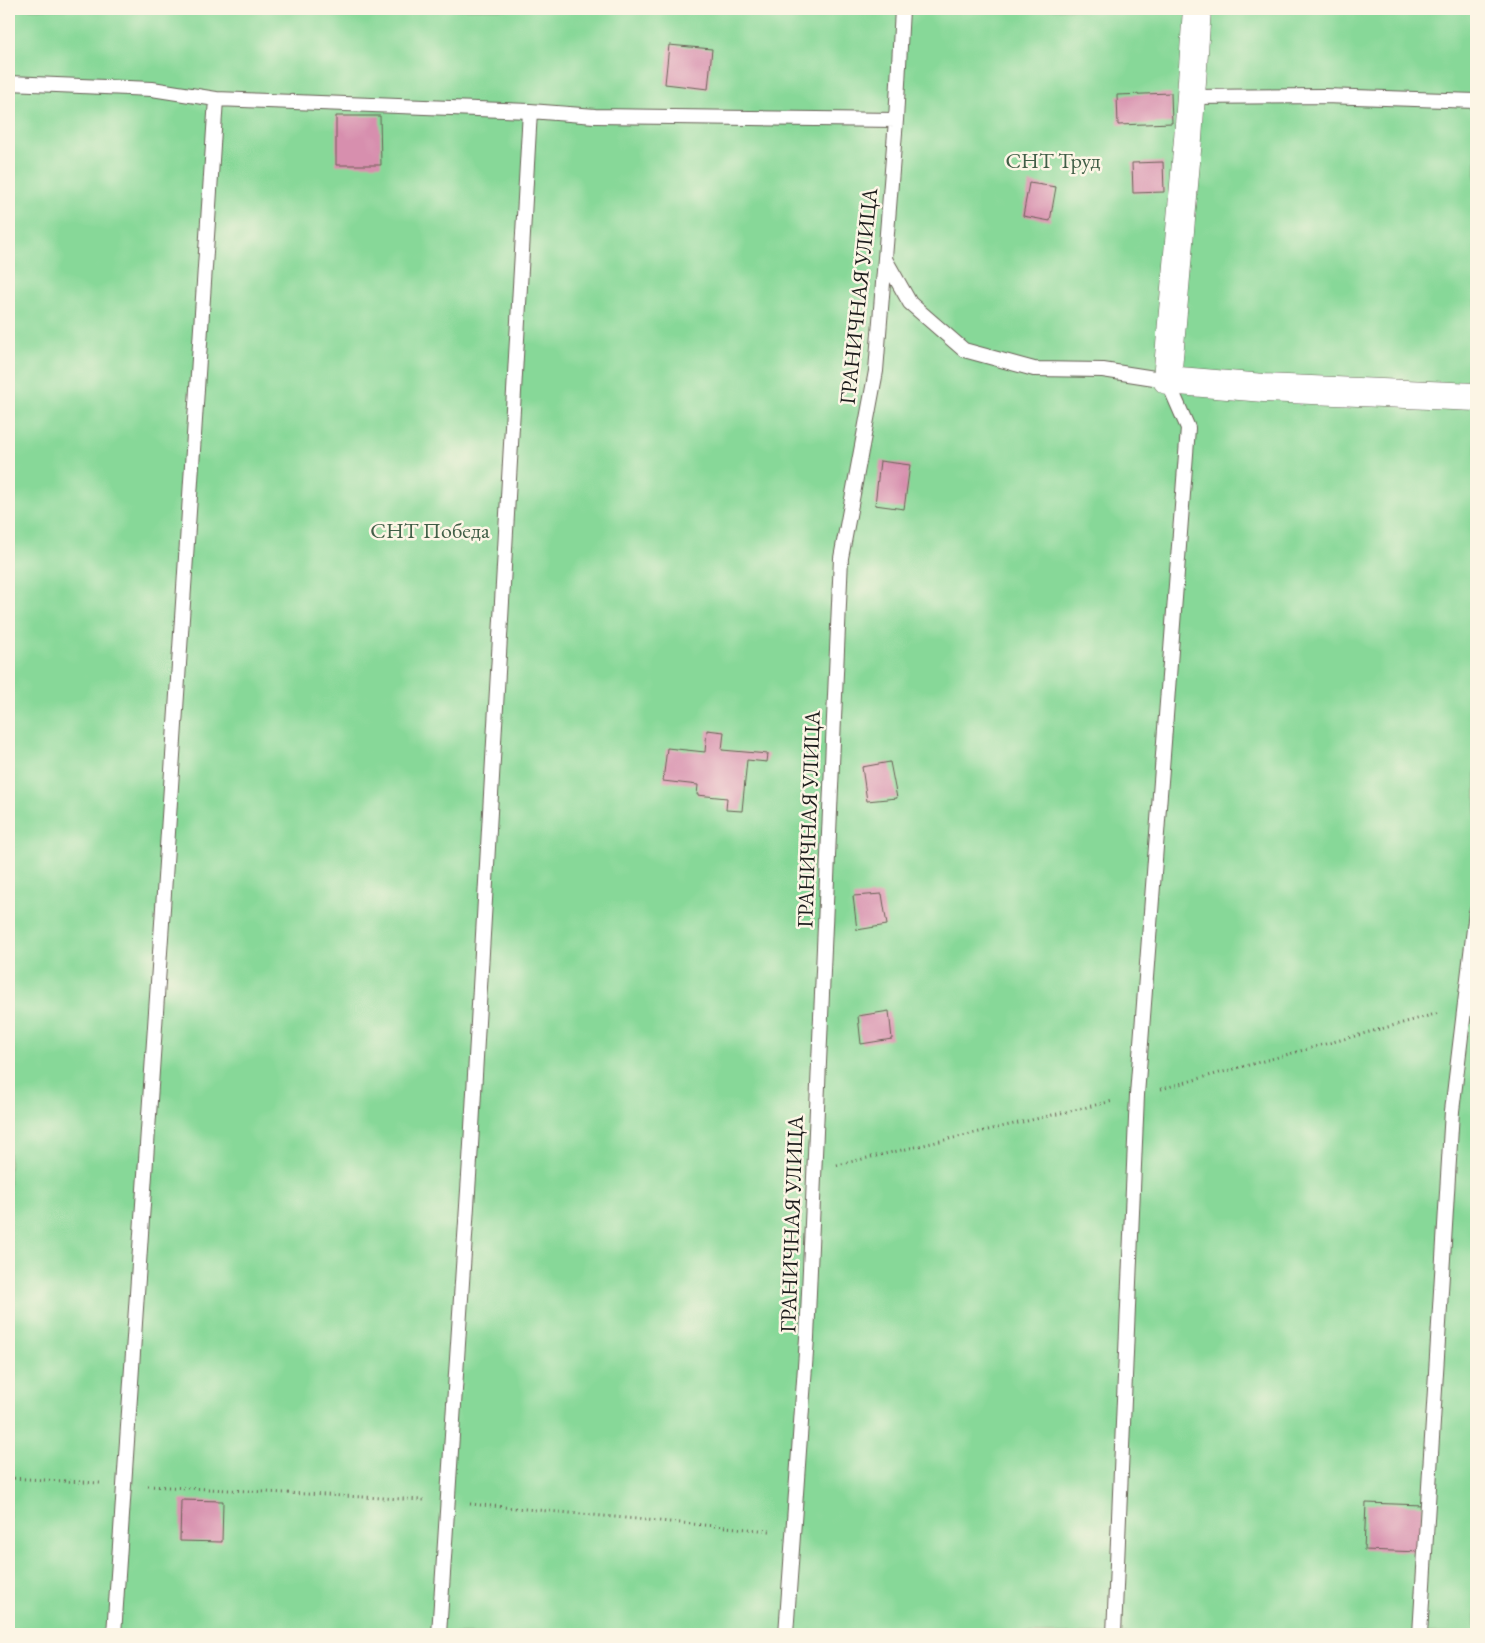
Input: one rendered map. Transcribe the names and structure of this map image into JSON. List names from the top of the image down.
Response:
{
  "streets": {
    "lane": ["ГРАНИЧНАЯ УЛИЦА"]
  },
  "parks": ["СНТ Труд", "СНТ Победа"]
}
